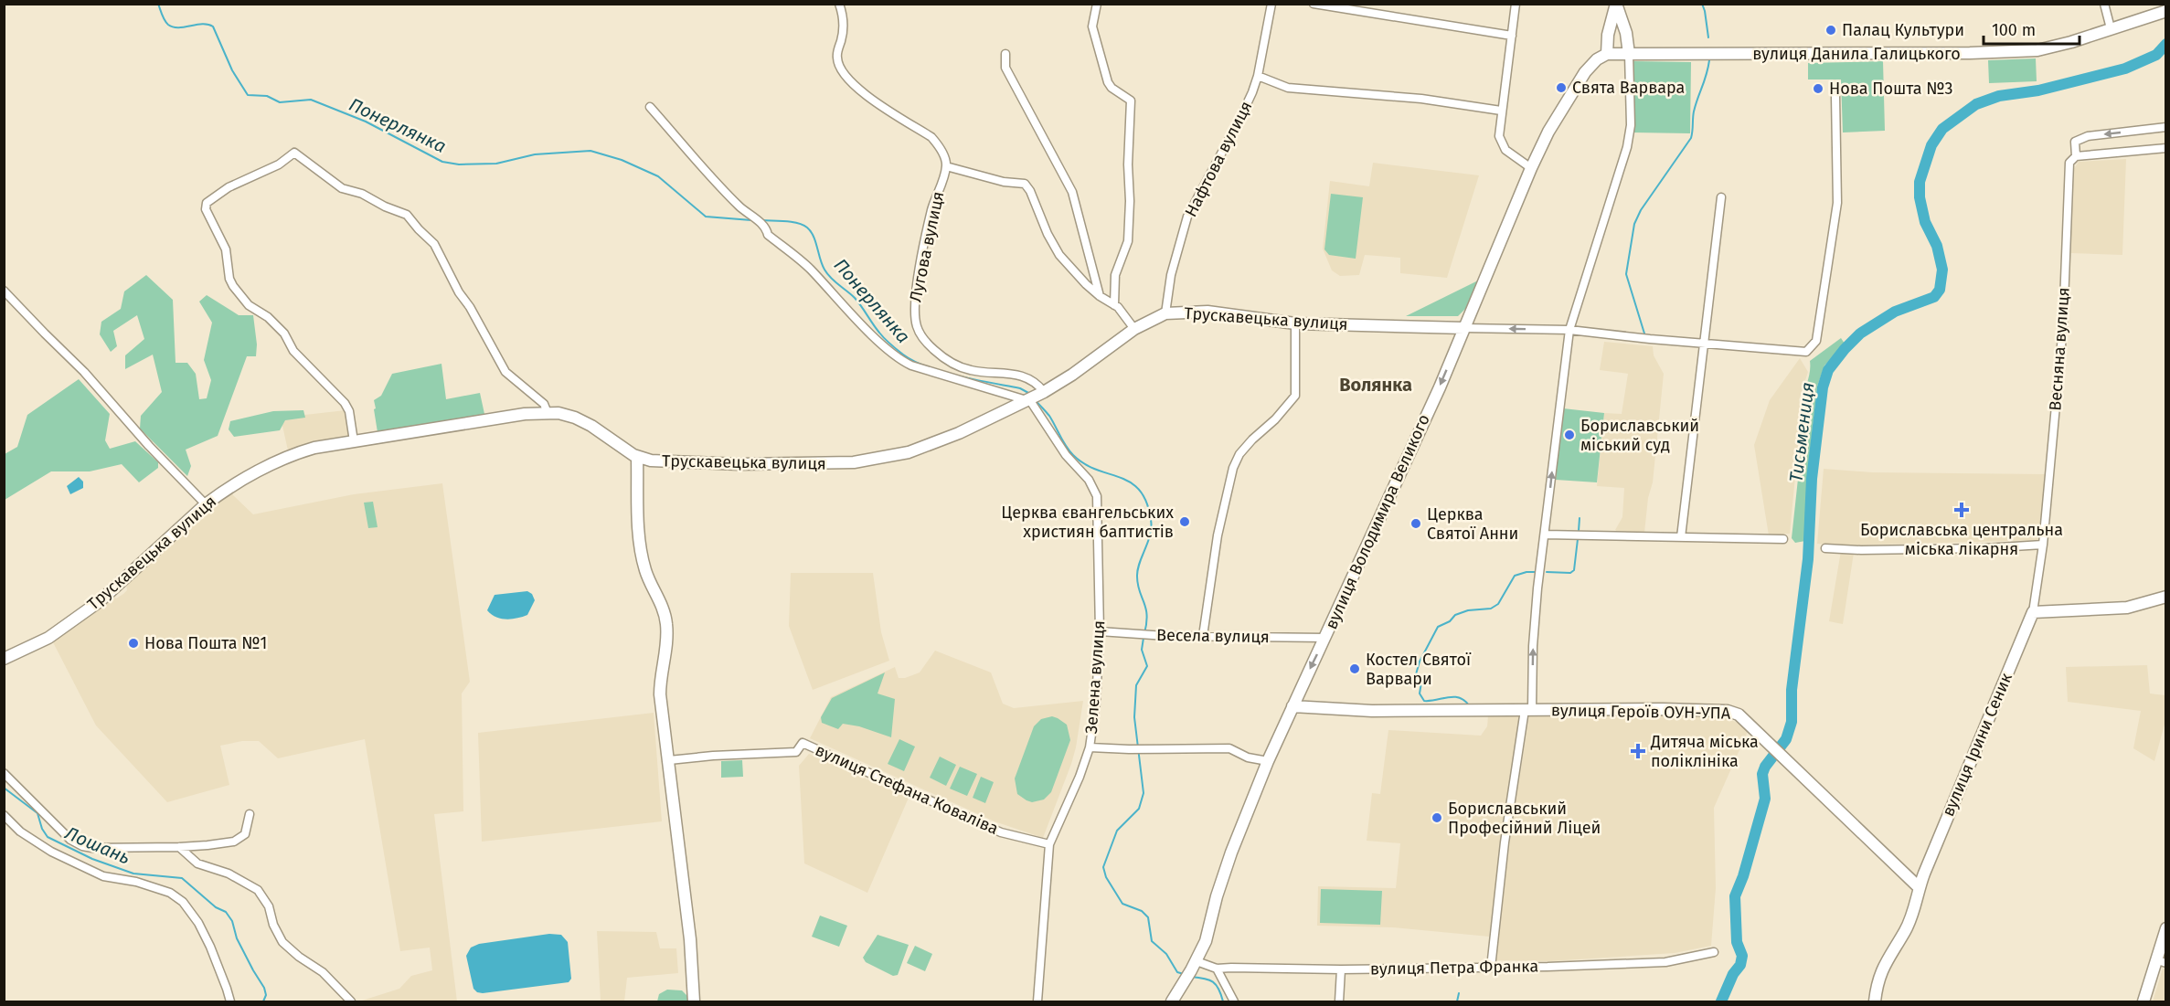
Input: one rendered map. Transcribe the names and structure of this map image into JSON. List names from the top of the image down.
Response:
{
  "streets": {
    "street": [
      "вулиця Данила Галицького",
      "Нафтова вулиця",
      "Лугова вулиця",
      "Трускавецька вулиця",
      "Весняна вулиця",
      "вулиця Володимира Великого",
      "Весела вулиця",
      "Зелена вулиця",
      "вулиця Героїв ОУН-УПА",
      "вулиця Ірини Сеник",
      "вулиця Стефана Коваліва",
      "вулиця Петра Франка"
    ]
  },
  "crossings": [
    ["вулиця Данила Галицького", "вулиця Володимира Великого"],
    ["Нафтова вулиця", "Трускавецька вулиця"],
    ["Лугова вулиця", "Трускавецька вулиця"],
    ["Лугова вулиця", "Зелена вулиця"],
    ["Трускавецька вулиця", "вулиця Володимира Великого"],
    ["Трускавецька вулиця", "Зелена вулиця"],
    ["Весняна вулиця", "вулиця Ірини Сеник"],
    ["вулиця Володимира Великого", "Весела вулиця"],
    ["вулиця Володимира Великого", "вулиця Героїв ОУН-УПА"],
    ["вулиця Володимира Великого", "вулиця Петра Франка"],
    ["Весела вулиця", "Зелена вулиця"],
    ["Зелена вулиця", "вулиця Стефана Коваліва"],
    ["вулиця Героїв ОУН-УПА", "вулиця Ірини Сеник"]
  ],
  "one_way": ["вулиця Володимира Великого"],
  "districts": ["Волянка"],
  "water": ["Понерлянка", "Тисьмениця", "Лошань"],
  "places": {
    "other": [
      "Палац Культури",
      "Свята Варвара",
      "Нова Пошта №3",
      "Бориславський міський суд",
      "Церква євангельських християн баптистів",
      "Церква Святої Анни",
      "Нова Пошта №1",
      "Костел Святої Варвари",
      "Бориславський Професійний Ліцей"
    ],
    "health": ["Бориславська центральна міська лікарня", "Дитяча міська поліклініка"]
  },
  "scale_bar": "100 m"
}
